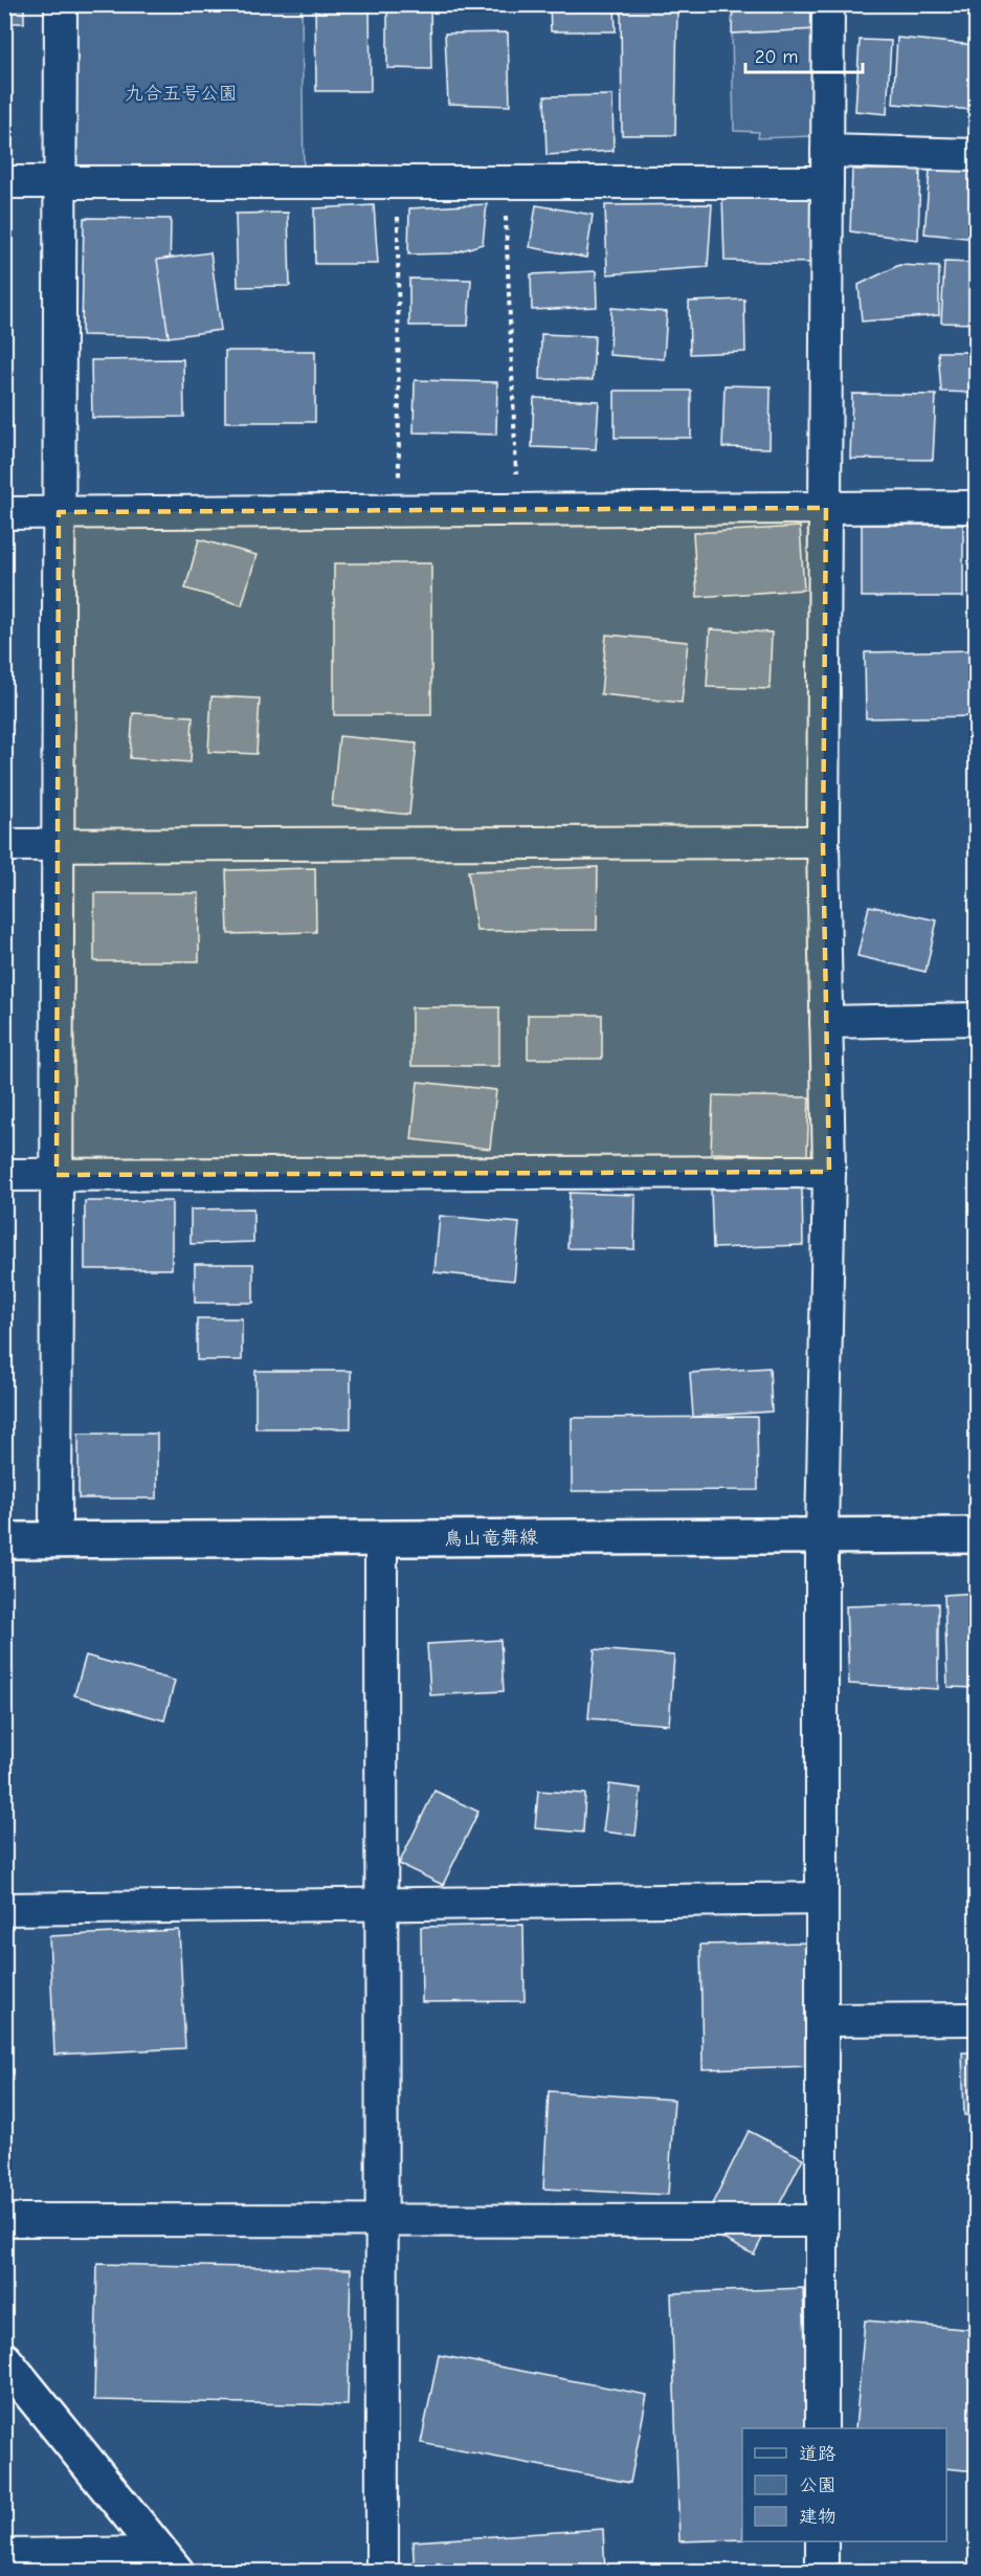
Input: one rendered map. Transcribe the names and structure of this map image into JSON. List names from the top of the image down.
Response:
{
  "streets": {
    "main road": ["鳥山竜舞線"]
  },
  "parks": ["九合五号公園"],
  "legend": ["道路", "公園", "建物"],
  "scale_bar": "20 m"
}
